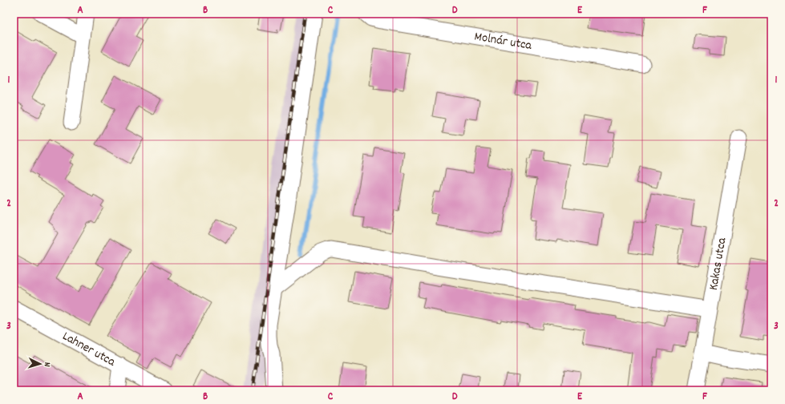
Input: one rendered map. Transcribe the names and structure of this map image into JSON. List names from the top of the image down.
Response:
{
  "streets": {
    "street": ["Molnár utca", "Kakas utca", "Lahner utca"]
  },
  "north": "right",
  "grid": {
    "columns": [
      "A",
      "B",
      "C",
      "D",
      "E",
      "F"
    ],
    "rows": ["1", "2", "3"]
  }
}
